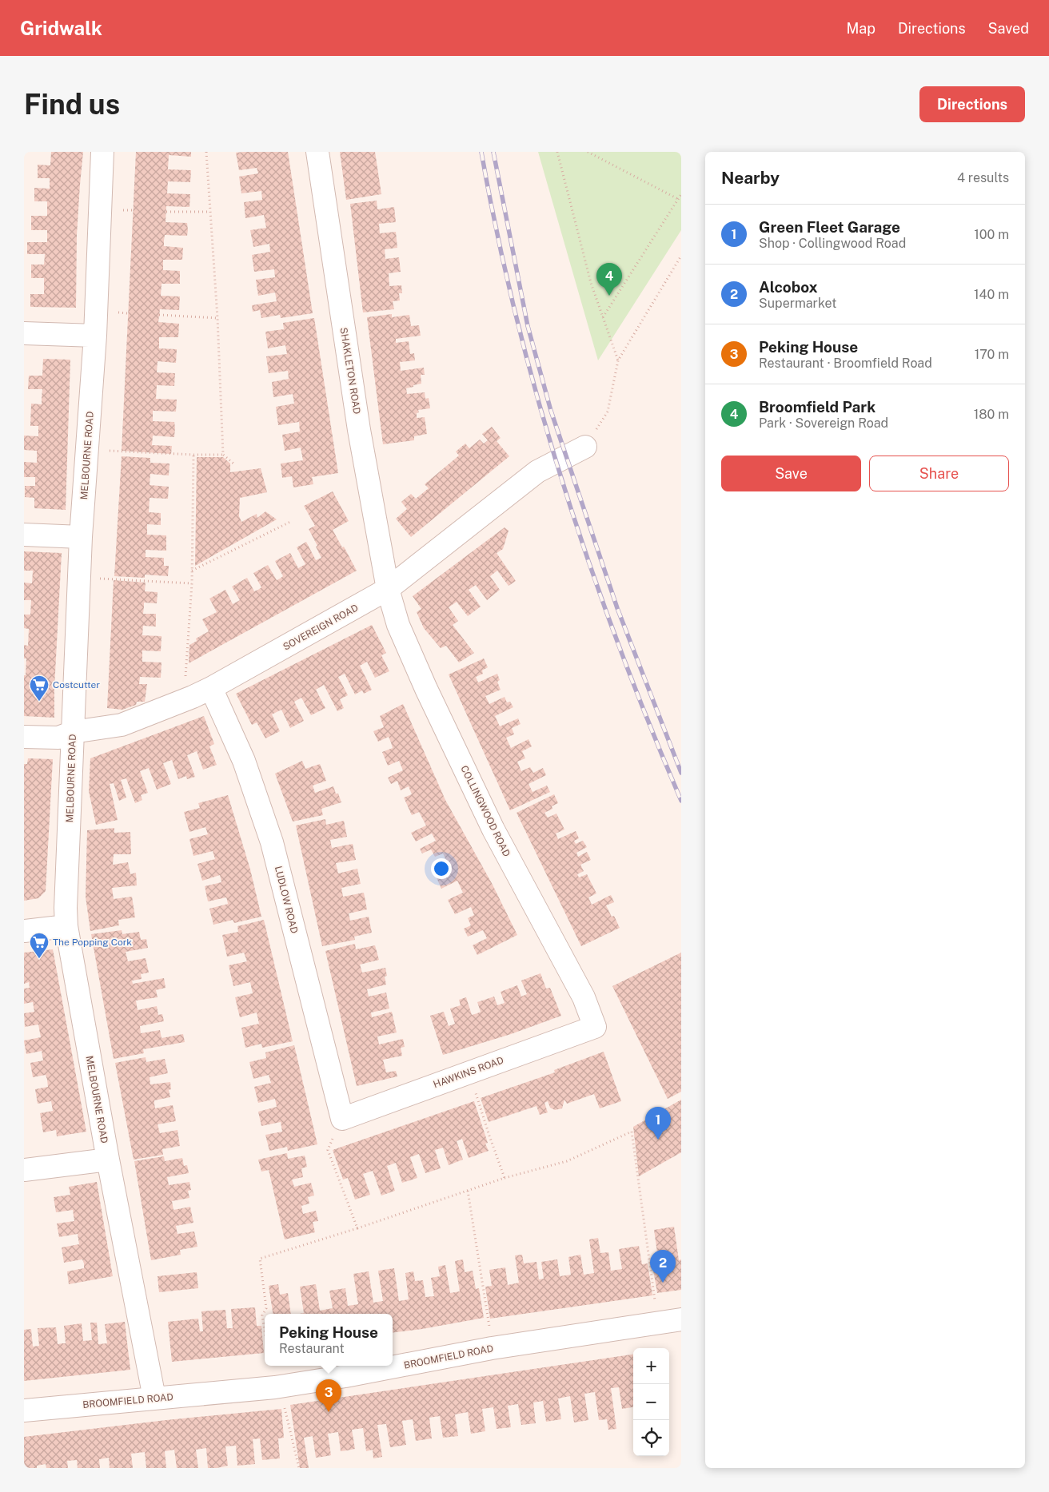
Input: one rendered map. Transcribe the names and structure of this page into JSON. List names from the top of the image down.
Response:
{
  "streets": {
    "street": [
      "SHAKLETON ROAD",
      "MELBOURNE ROAD",
      "SOVEREIGN ROAD",
      "COLLINGWOOD ROAD",
      "LUDLOW ROAD",
      "HAWKINS ROAD",
      "BROOMFIELD ROAD"
    ]
  },
  "crossings": [
    ["SHAKLETON ROAD", "SOVEREIGN ROAD"],
    ["SHAKLETON ROAD", "COLLINGWOOD ROAD"],
    ["MELBOURNE ROAD", "SOVEREIGN ROAD"],
    ["MELBOURNE ROAD", "BROOMFIELD ROAD"],
    ["SOVEREIGN ROAD", "COLLINGWOOD ROAD"],
    ["SOVEREIGN ROAD", "LUDLOW ROAD"],
    ["COLLINGWOOD ROAD", "HAWKINS ROAD"],
    ["LUDLOW ROAD", "HAWKINS ROAD"]
  ],
  "places": {
    "supermarket": ["Costcutter", "The Popping Cork"]
  },
  "page": {
    "header": "Gridwalk",
    "nav": ["Map", "Directions", "Saved"],
    "buttons": [
      "Directions",
      ["Save", "Share"]
    ],
    "title": "Find us",
    "heading": ["Nearby", "4 results"],
    "list": [
      {
        "mark": "1",
        "name": "Green Fleet Garage",
        "note": "Shop · Collingwood Road",
        "value": "100 m"
      },
      {
        "mark": "2",
        "name": "Alcobox",
        "note": "Supermarket",
        "value": "140 m"
      },
      {
        "mark": "3",
        "name": "Peking House",
        "note": "Restaurant · Broomfield Road",
        "value": "170 m"
      },
      {
        "mark": "4",
        "name": "Broomfield Park",
        "note": "Park · Sovereign Road",
        "value": "180 m"
      }
    ],
    "pins": [
      "4",
      "1",
      "2",
      "3"
    ],
    "popup": ["Peking House", "Restaurant"],
    "map_buttons": ["+", "−"]
  }
}
